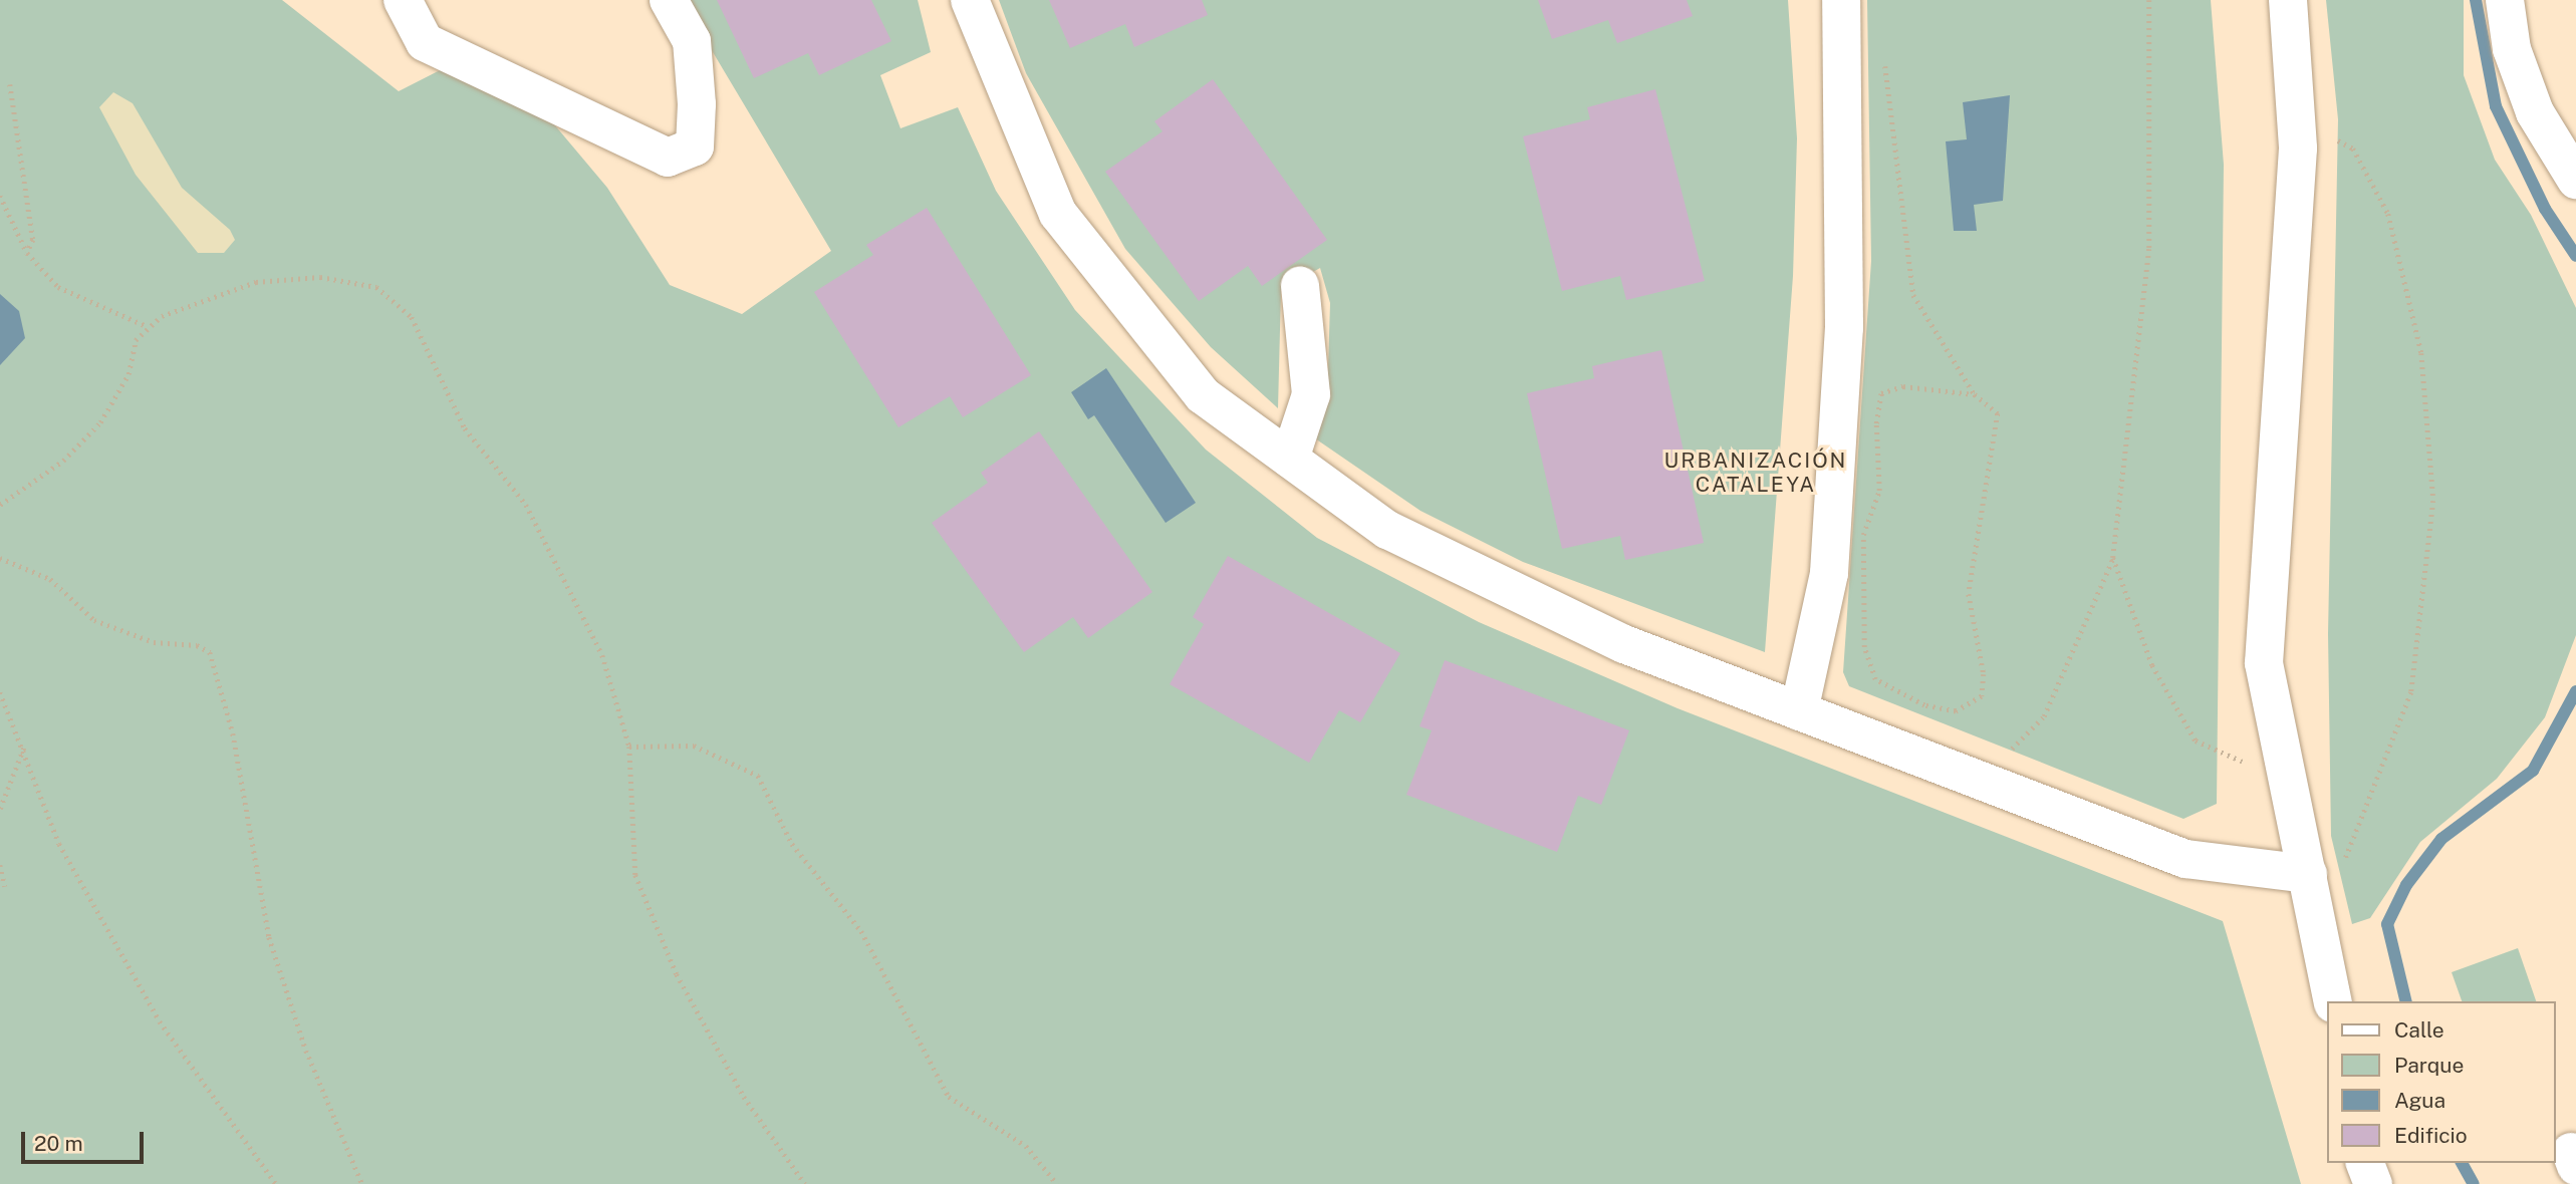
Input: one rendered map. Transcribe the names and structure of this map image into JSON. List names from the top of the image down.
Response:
{
  "districts": ["URBANIZACIÓN CATALEYA"],
  "legend": [
    "Calle",
    "Parque",
    "Agua",
    "Edificio"
  ],
  "scale_bar": "20 m"
}
